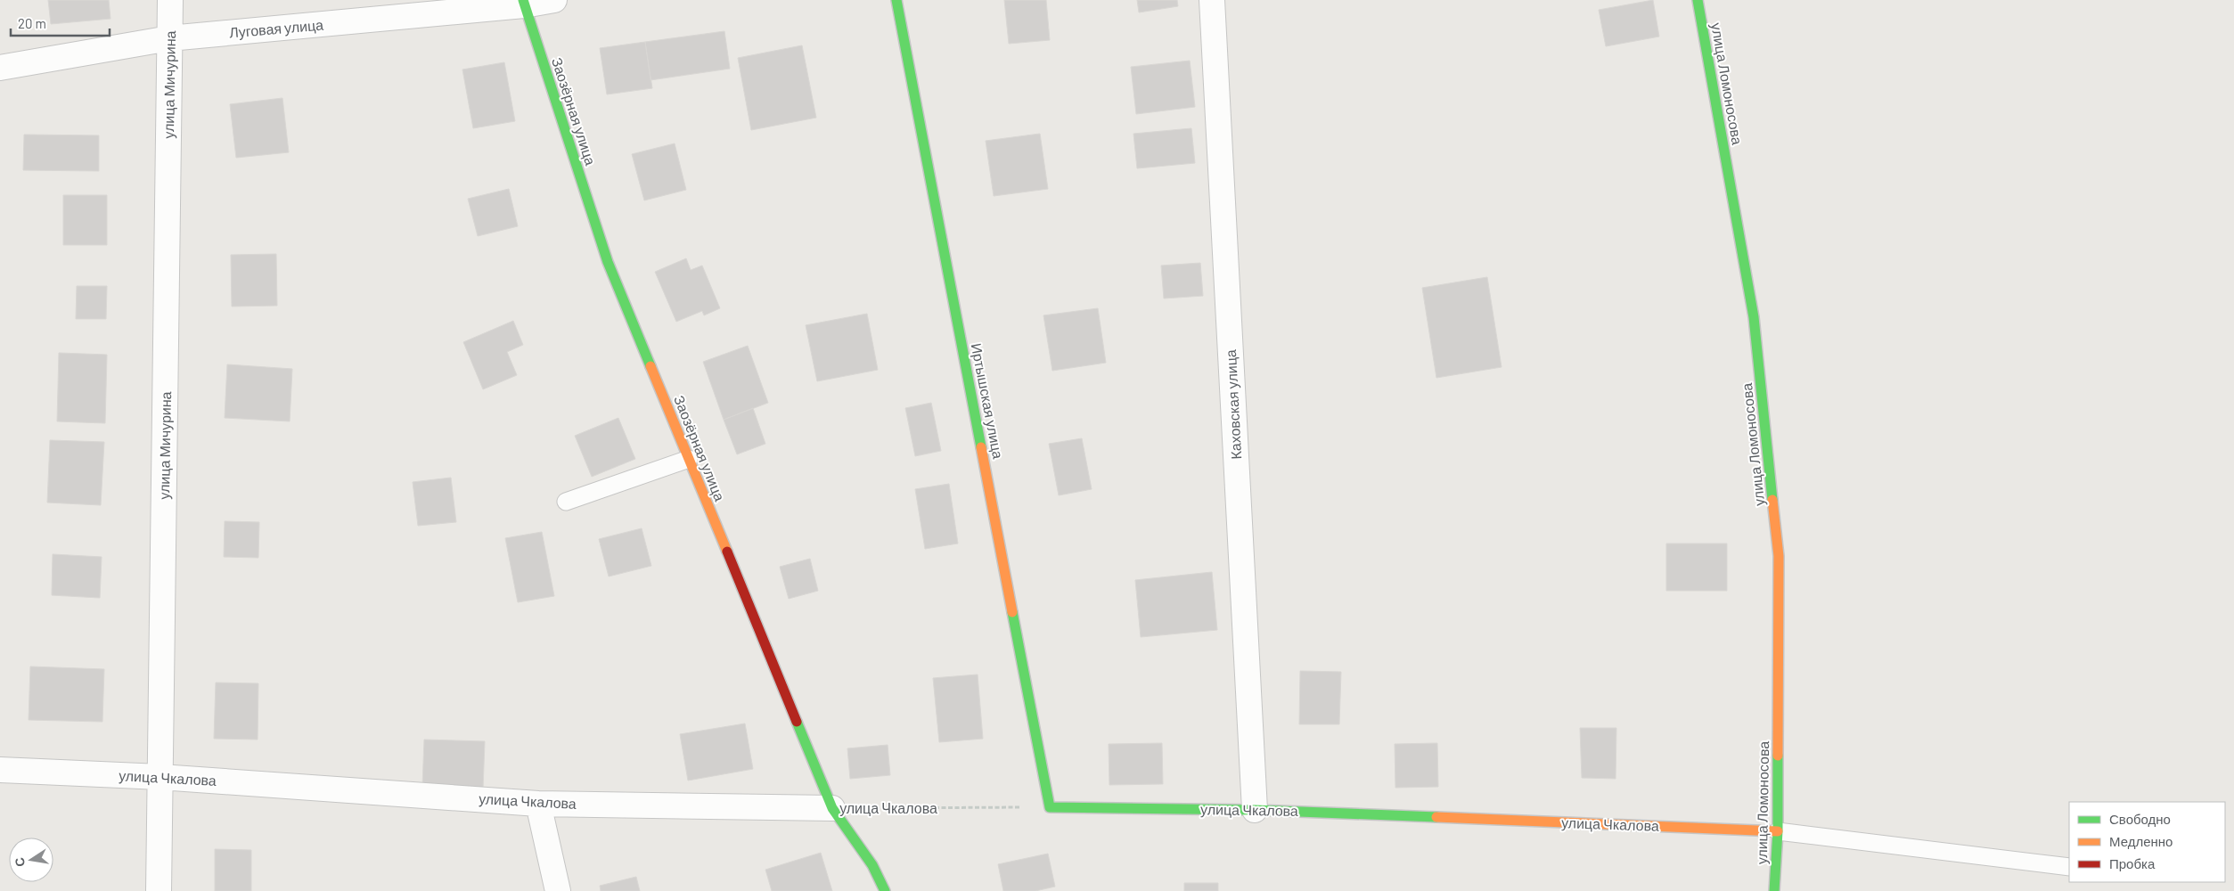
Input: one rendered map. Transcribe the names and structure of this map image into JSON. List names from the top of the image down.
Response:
{
  "streets": {
    "street": [
      "Луговая улица",
      "улица Ломоносова",
      "улица Мичурина",
      "Заозёрная улица",
      "Иртышская улица",
      "Каховская улица",
      "улица Чкалова"
    ]
  },
  "crossings": [
    ["Луговая улица", "улица Мичурина"],
    ["Луговая улица", "Заозёрная улица"],
    ["улица Ломоносова", "улица Чкалова"],
    ["улица Мичурина", "улица Чкалова"],
    ["Заозёрная улица", "улица Чкалова"],
    ["Иртышская улица", "улица Чкалова"],
    ["Каховская улица", "улица Чкалова"]
  ],
  "legend": ["Свободно", "Медленно", "Пробка"],
  "scale_bar": "20 m",
  "north": "left"
}
